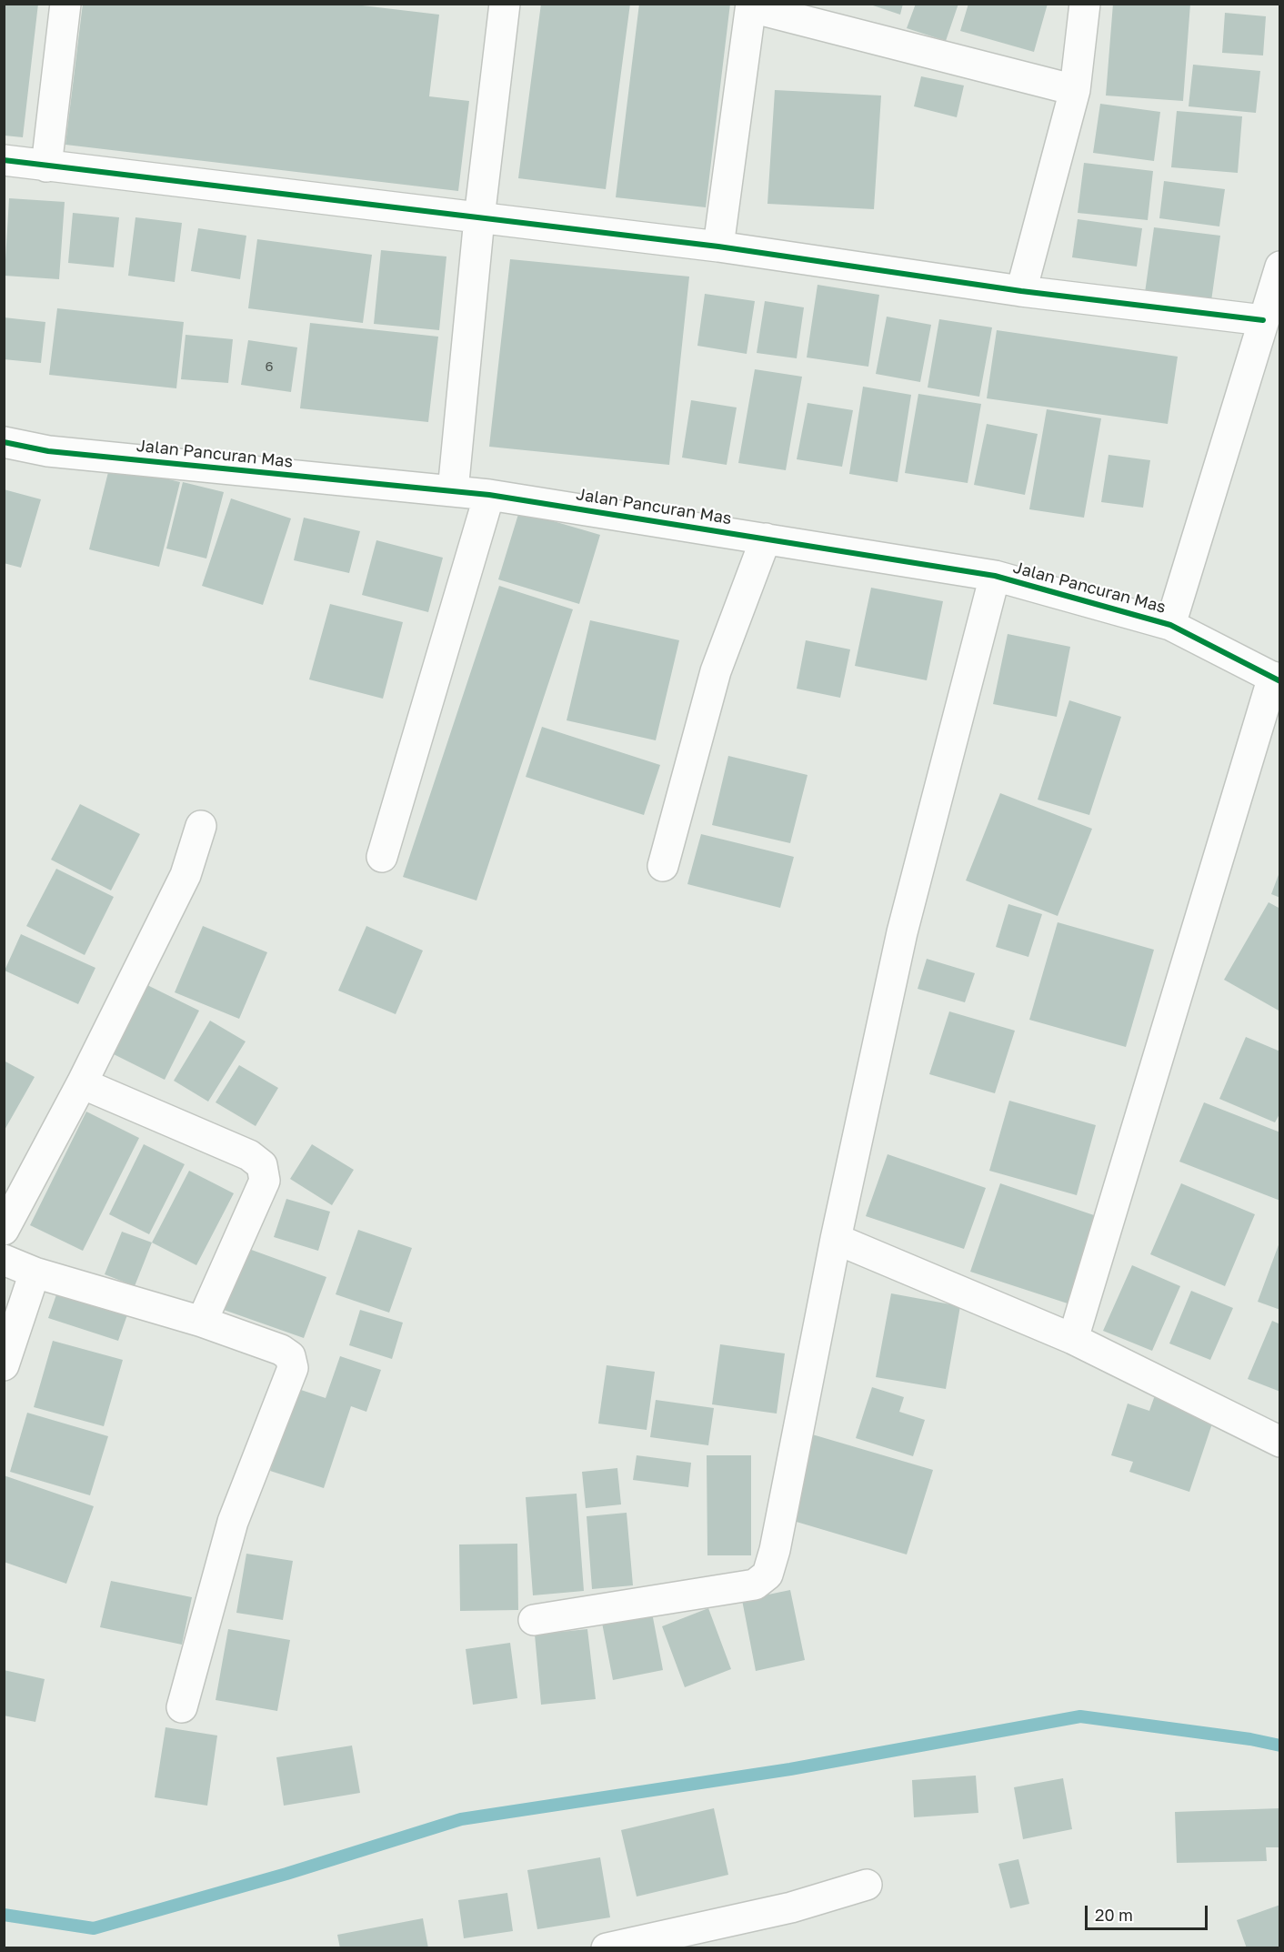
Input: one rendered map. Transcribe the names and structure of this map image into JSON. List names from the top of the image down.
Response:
{
  "streets": {
    "street": ["Jalan Pancuran Mas"]
  },
  "house_numbers": ["6"],
  "scale_bar": "20 m"
}
